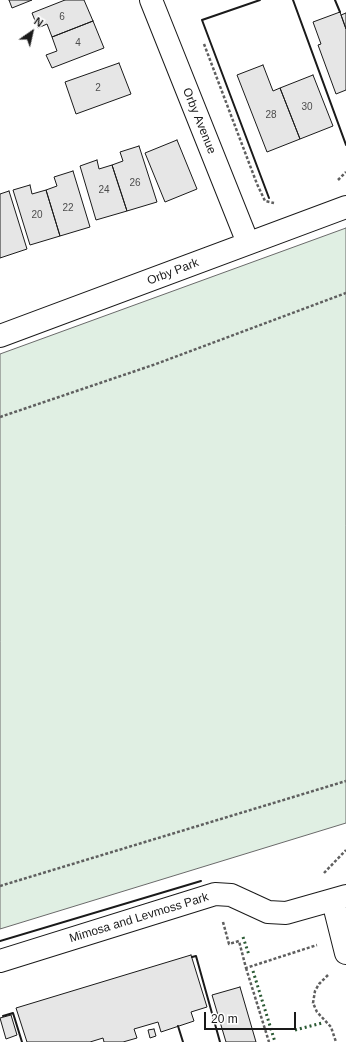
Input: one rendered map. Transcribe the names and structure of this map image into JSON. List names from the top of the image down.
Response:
{
  "streets": {
    "street": ["Orby Avenue", "Orby Park", "Mimosa and Levmoss Park"]
  },
  "crossings": [
    ["Orby Avenue", "Orby Park"]
  ],
  "house_numbers": [
    "6",
    "4",
    "2",
    "30",
    "28",
    "26",
    "24",
    "22",
    "20"
  ],
  "scale_bar": "20 m",
  "north": "top right"
}
